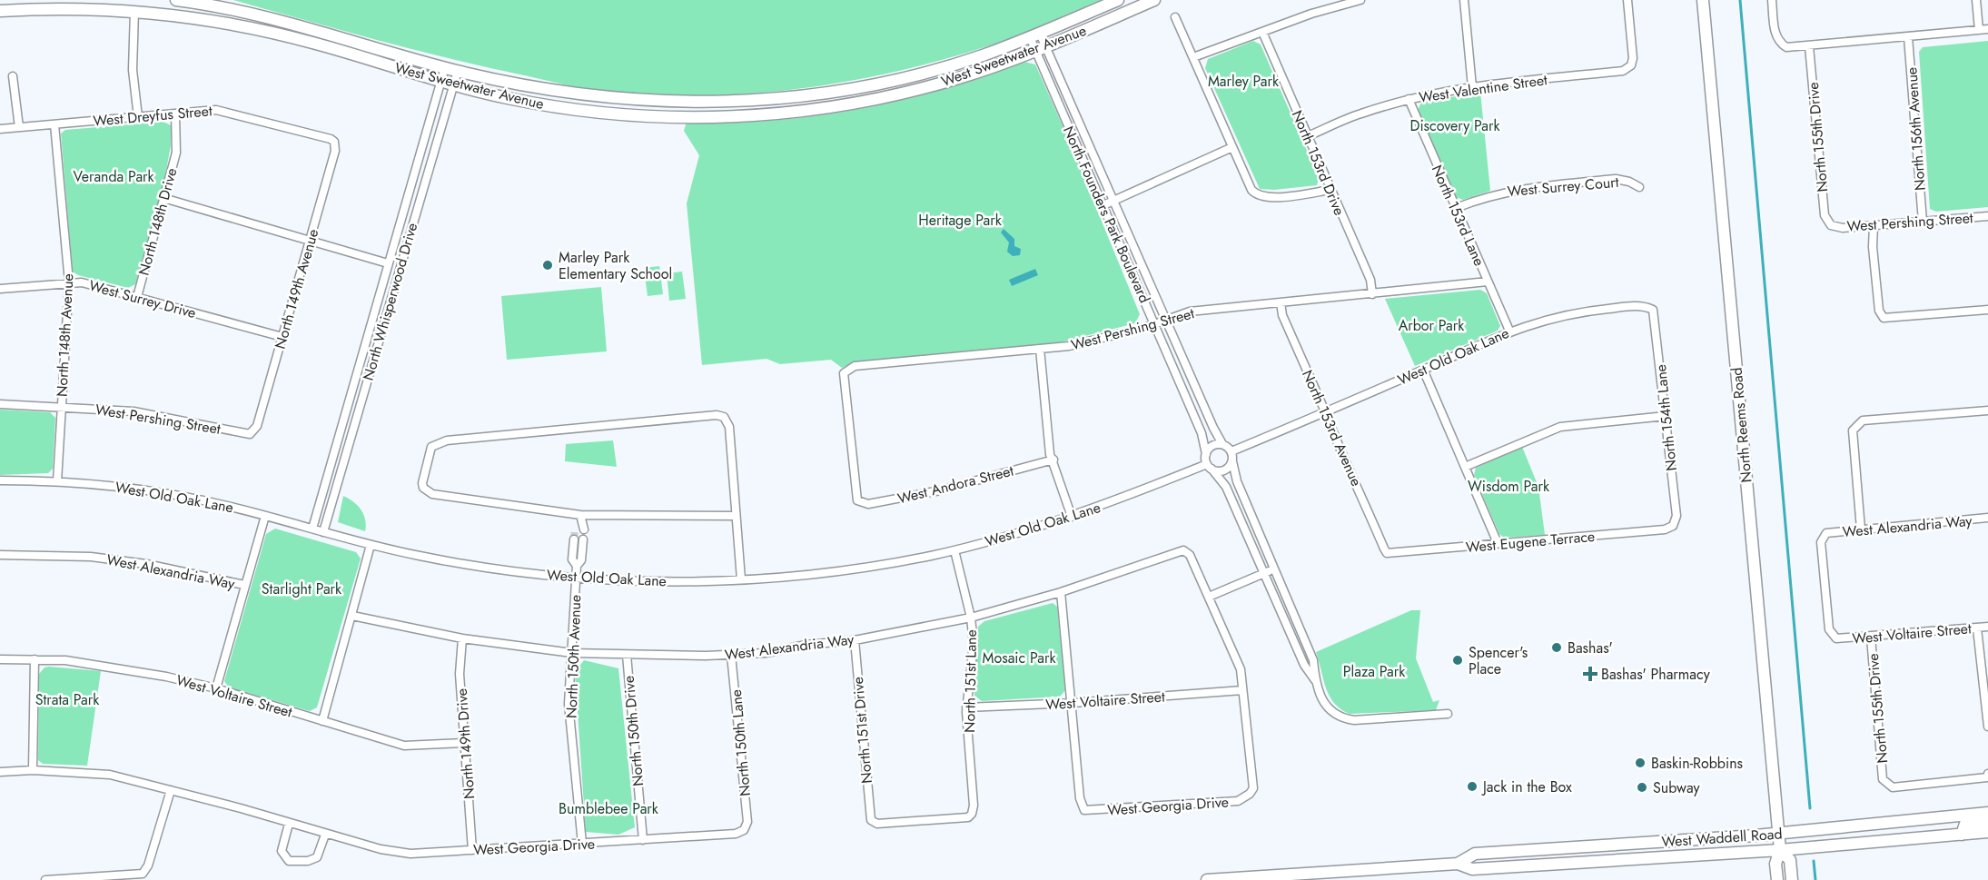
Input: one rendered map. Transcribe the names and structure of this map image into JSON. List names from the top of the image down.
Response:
{
  "streets": {
    "main road": ["West Sweetwater Avenue", "North Reems Road", "West Waddell Road"],
    "street": [
      "West Valentine Street",
      "West Dreyfus Street",
      "North 156th Avenue",
      "North 155th Drive",
      "North 153rd Drive",
      "West Surrey Court",
      "North Founders Park Boulevard",
      "North 153rd Lane",
      "North 148th Drive",
      "West Pershing Street",
      "North 149th Avenue",
      "West Surrey Drive",
      "North Whisperwood Drive",
      "North 148th Avenue",
      "West Old Oak Lane",
      "North 154th Lane",
      "North 153rd Avenue",
      "West Andora Street",
      "West Alexandria Way",
      "West Eugene Terrace",
      "West Voltaire Street",
      "North 150th Avenue",
      "North 151st Lane",
      "North 151st Drive",
      "North 150th Drive",
      "North 150th Lane",
      "North 149th Drive",
      "West Georgia Drive"
    ]
  },
  "crossings": [
    ["West Sweetwater Avenue", "North Founders Park Boulevard"],
    ["West Sweetwater Avenue", "North Whisperwood Drive"],
    ["West Valentine Street", "North 153rd Drive"],
    ["West Valentine Street", "North 153rd Lane"],
    ["West Dreyfus Street", "North 148th Drive"],
    ["West Dreyfus Street", "North 149th Avenue"],
    ["West Dreyfus Street", "North 148th Avenue"],
    ["North 156th Avenue", "West Pershing Street"],
    ["North 155th Drive", "West Pershing Street"],
    ["North 155th Drive", "West Voltaire Street"],
    ["North 153rd Drive", "West Pershing Street"],
    ["West Surrey Court", "North 153rd Lane"],
    ["North Founders Park Boulevard", "West Pershing Street"],
    ["North Founders Park Boulevard", "West Old Oak Lane"],
    ["North 153rd Lane", "West Pershing Street"],
    ["North 153rd Lane", "West Old Oak Lane"],
    ["North 148th Drive", "West Surrey Drive"],
    ["West Pershing Street", "North 149th Avenue"],
    ["West Pershing Street", "North 148th Avenue"],
    ["West Pershing Street", "North 153rd Avenue"],
    ["West Pershing Street", "West Andora Street"],
    ["North 149th Avenue", "West Surrey Drive"],
    ["West Surrey Drive", "North 148th Avenue"],
    ["North Whisperwood Drive", "West Old Oak Lane"],
    ["North 148th Avenue", "West Old Oak Lane"],
    ["West Old Oak Lane", "North 154th Lane"],
    ["West Old Oak Lane", "North 153rd Avenue"],
    ["West Old Oak Lane", "North 150th Avenue"],
    ["West Old Oak Lane", "North 151st Lane"],
    ["North 154th Lane", "West Eugene Terrace"],
    ["North Reems Road", "West Waddell Road"],
    ["North 153rd Avenue", "West Eugene Terrace"],
    ["West Alexandria Way", "West Voltaire Street"],
    ["West Alexandria Way", "North 150th Avenue"],
    ["West Alexandria Way", "North 151st Lane"],
    ["West Alexandria Way", "North 151st Drive"],
    ["West Alexandria Way", "North 150th Drive"],
    ["West Alexandria Way", "North 150th Lane"],
    ["West Alexandria Way", "North 149th Drive"],
    ["West Voltaire Street", "North 151st Lane"],
    ["West Voltaire Street", "North 149th Drive"],
    ["West Voltaire Street", "West Georgia Drive"],
    ["North 150th Avenue", "West Georgia Drive"],
    ["North 151st Lane", "North 151st Drive"],
    ["North 150th Drive", "West Georgia Drive"],
    ["North 150th Lane", "West Georgia Drive"],
    ["North 149th Drive", "West Georgia Drive"]
  ],
  "parks": [
    "Marley Park",
    "Discovery Park",
    "Veranda Park",
    "Heritage Park",
    "Arbor Park",
    "Wisdom Park",
    "Starlight Park",
    "Mosaic Park",
    "Plaza Park",
    "Strata Park",
    "Bumblebee Park"
  ],
  "places": {
    "other": [
      "Marley Park Elementary School",
      "Bashas'",
      "Spencer's Place",
      "Baskin-Robbins",
      "Jack in the Box",
      "Subway"
    ],
    "health": ["Bashas' Pharmacy"]
  }
}
